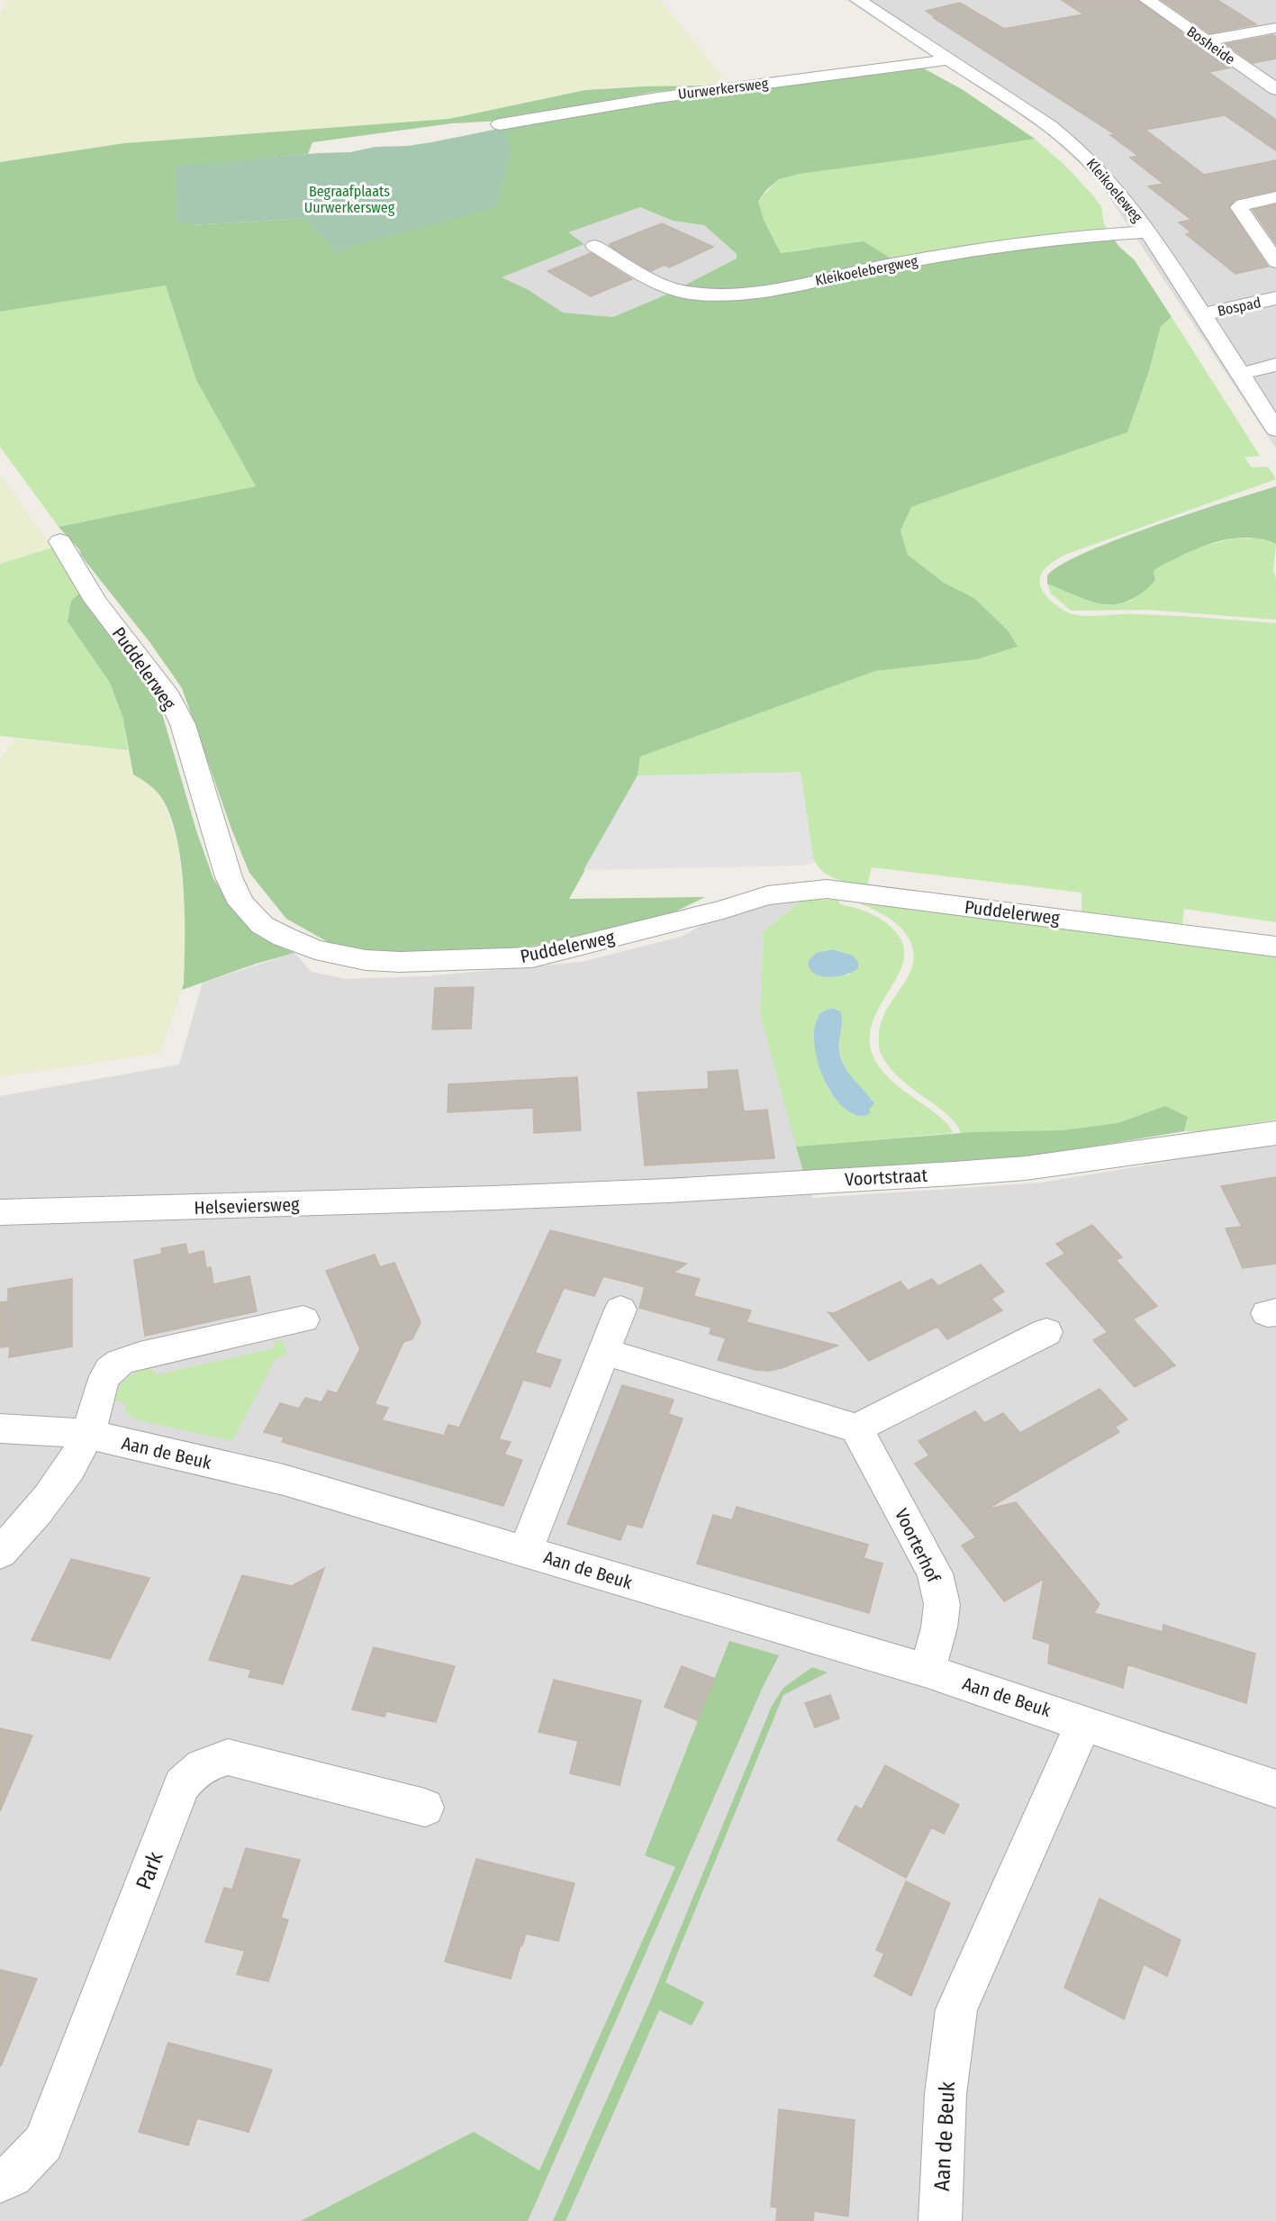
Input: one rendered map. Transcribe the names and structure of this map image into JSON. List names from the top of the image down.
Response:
{
  "streets": {
    "street": [
      "Bosheide",
      "Uurwerkersweg",
      "Kleikoeleweg",
      "Kleikoelebergweg",
      "Bospad",
      "Puddelerweg",
      "Voortstraat",
      "Helseviersweg",
      "Aan de Beuk",
      "Voorterhof",
      "Park"
    ]
  },
  "crossings": [
    ["Uurwerkersweg", "Kleikoeleweg"],
    ["Kleikoeleweg", "Kleikoelebergweg"],
    ["Kleikoeleweg", "Bospad"],
    ["Voortstraat", "Helseviersweg"],
    ["Aan de Beuk", "Voorterhof"]
  ],
  "parks": ["Begraafplaats Uurwerkersweg"]
}
